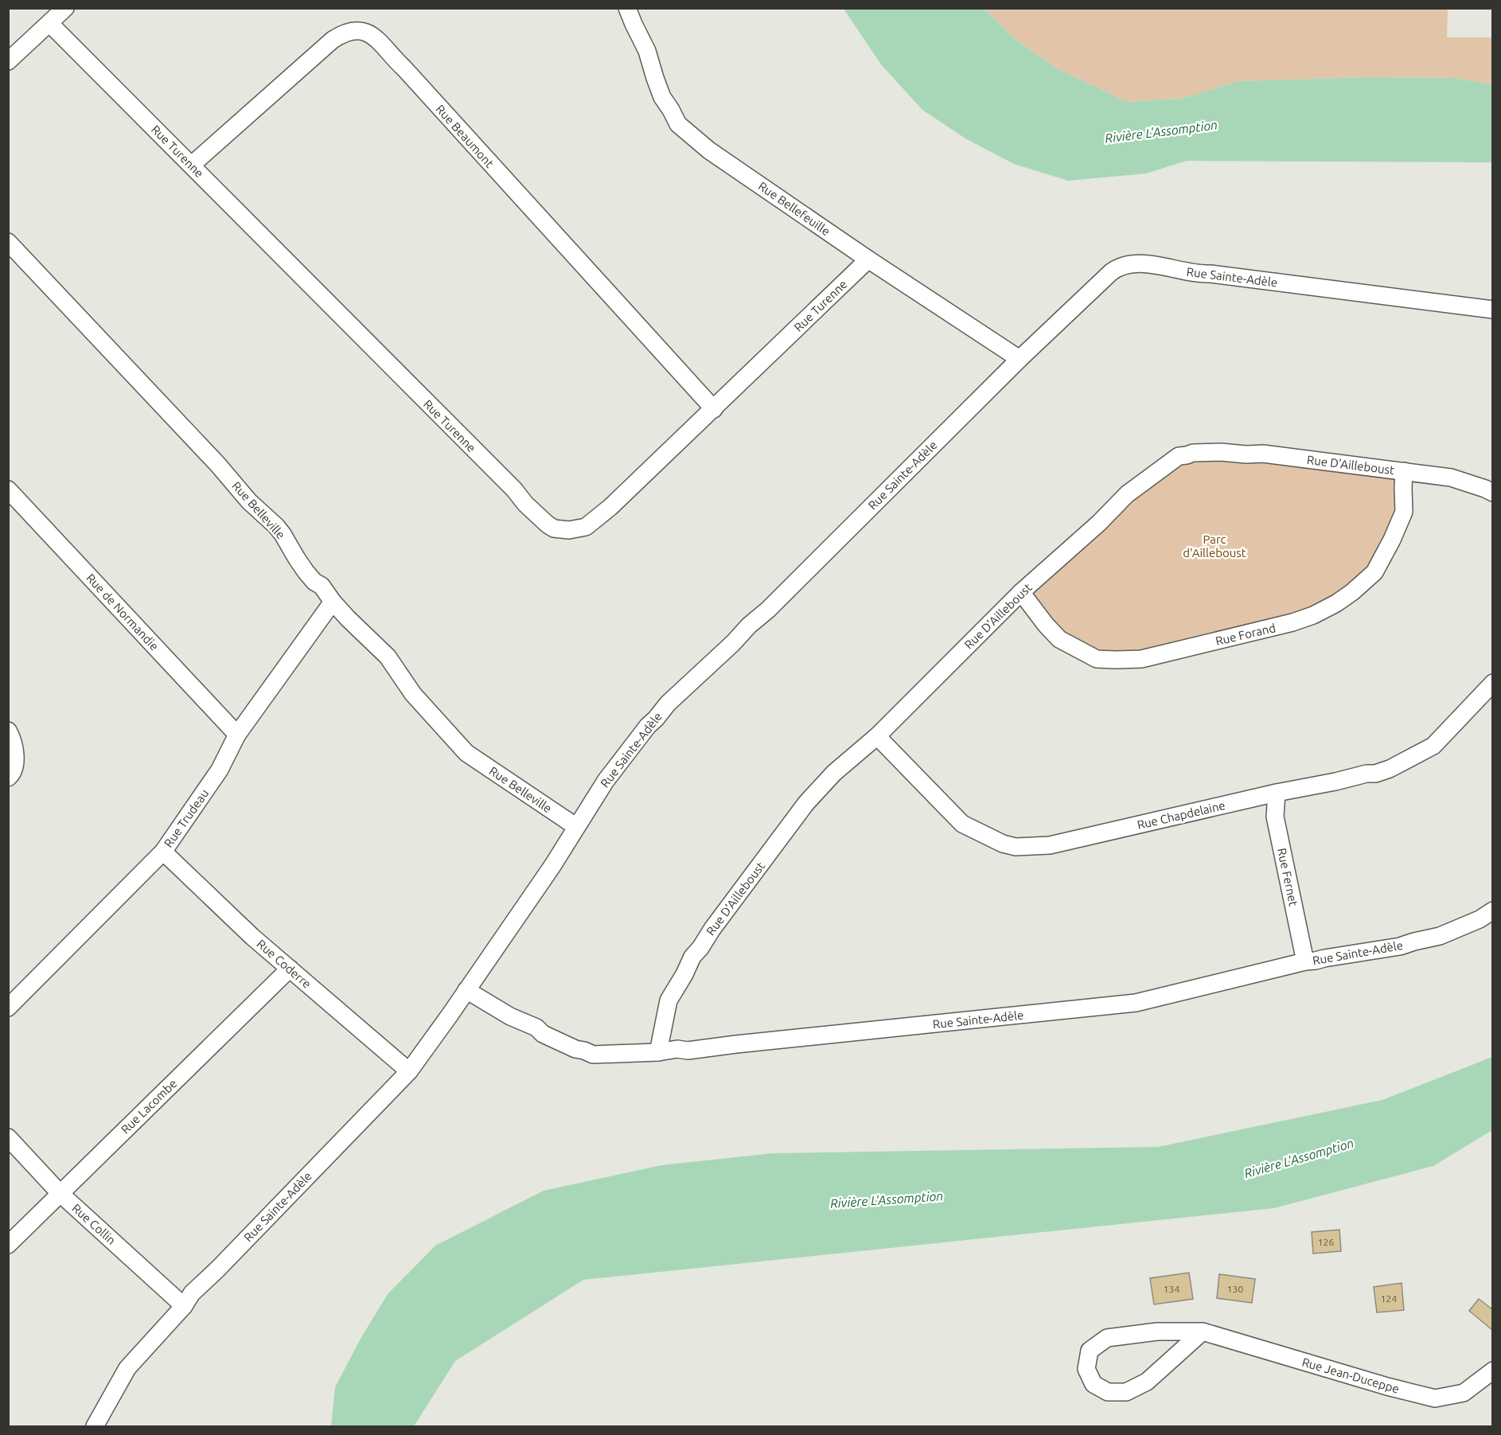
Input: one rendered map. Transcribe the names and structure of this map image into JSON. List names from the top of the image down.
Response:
{
  "streets": {
    "street": [
      "Rue Beaumont",
      "Rue Turenne",
      "Rue Bellefeuille",
      "Rue Sainte-Adèle",
      "Rue D'Ailleboust",
      "Rue Belleville",
      "Rue de Normandie",
      "Rue Forand",
      "Rue Chapdelaine",
      "Rue Trudeau",
      "Rue Fernet",
      "Rue Coderre",
      "Rue Lacombe",
      "Rue Collin",
      "Rue Jean-Duceppe"
    ]
  },
  "crossings": [
    ["Rue Beaumont", "Rue Turenne"],
    ["Rue Turenne", "Rue Bellefeuille"],
    ["Rue Bellefeuille", "Rue Sainte-Adèle"],
    ["Rue Sainte-Adèle", "Rue D'Ailleboust"],
    ["Rue Sainte-Adèle", "Rue Belleville"],
    ["Rue Sainte-Adèle", "Rue Fernet"],
    ["Rue Sainte-Adèle", "Rue Coderre"],
    ["Rue Sainte-Adèle", "Rue Collin"],
    ["Rue D'Ailleboust", "Rue Forand"],
    ["Rue D'Ailleboust", "Rue Chapdelaine"],
    ["Rue Belleville", "Rue Trudeau"],
    ["Rue de Normandie", "Rue Trudeau"],
    ["Rue Chapdelaine", "Rue Fernet"],
    ["Rue Trudeau", "Rue Coderre"],
    ["Rue Coderre", "Rue Lacombe"],
    ["Rue Lacombe", "Rue Collin"]
  ],
  "water": ["Rivière L'Assomption"],
  "parks": ["Parc d'Ailleboust"],
  "house_numbers": [
    "126",
    "134",
    "130",
    "124"
  ]
}
